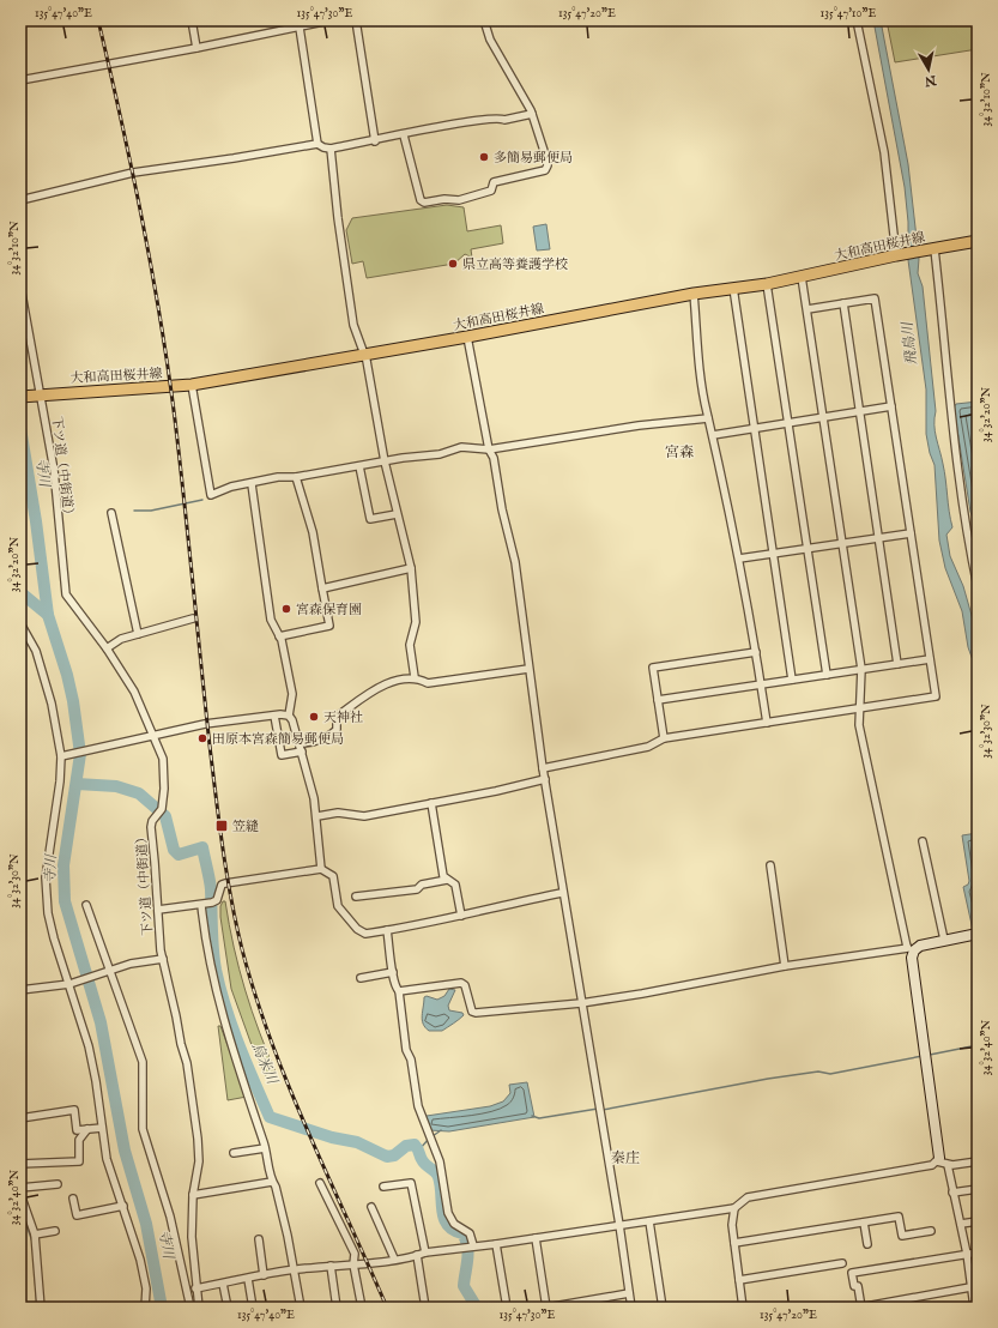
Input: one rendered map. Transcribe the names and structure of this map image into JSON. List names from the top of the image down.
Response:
{
  "streets": {
    "main road": ["大和高田桜井線"],
    "street": ["下ツ道（中街道）"]
  },
  "crossings": [
    ["大和高田桜井線", "下ツ道（中街道）"]
  ],
  "districts": ["宮森", "秦庄"],
  "water": ["飛鳥川", "寺川", "烏米川"],
  "places": {
    "other": [
      "多簡易郵便局",
      "県立高等養護学校",
      "宮森保育園",
      "天神社",
      "田原本宮森簡易郵便局"
    ],
    "transit": ["笠縫"]
  },
  "north": "bottom",
  "coordinates": [
    "135°47'40\"E",
    "135°47'30\"E",
    "135°47'20\"E",
    "135°47'10\"E",
    "34°32'10\"N",
    "34°32'20\"N",
    "34°32'30\"N",
    "34°32'40\"N"
  ]
}
